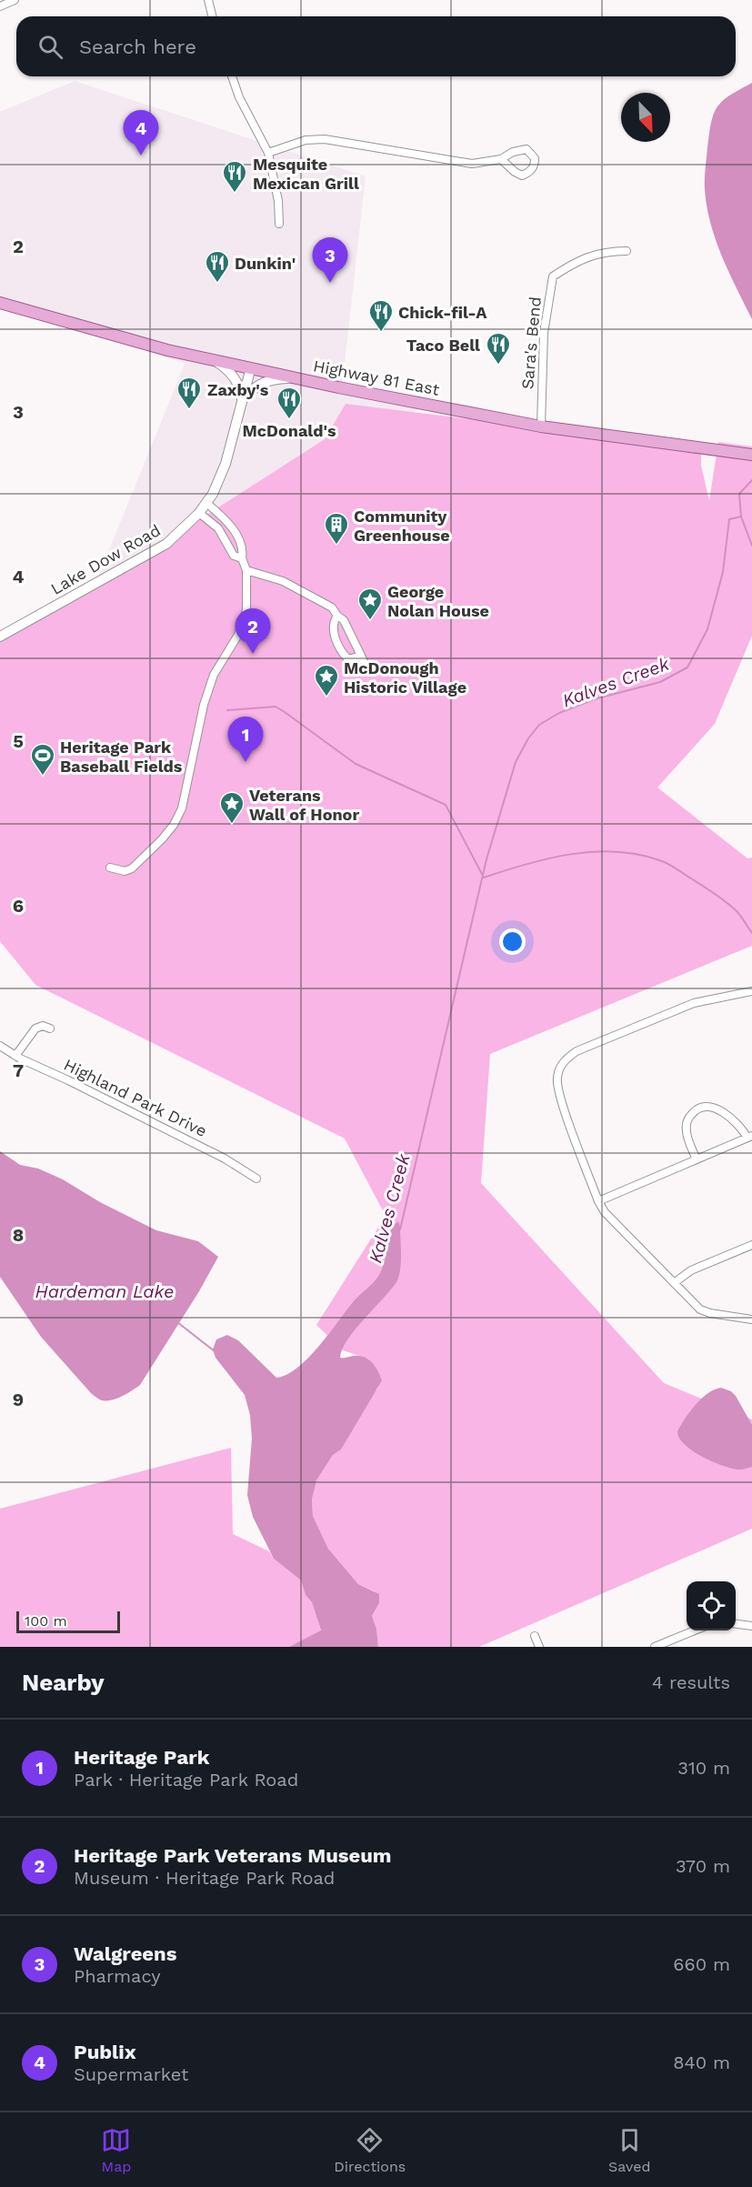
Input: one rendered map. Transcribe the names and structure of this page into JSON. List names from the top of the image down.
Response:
{
  "streets": {
    "main road": ["Highway 81 East"],
    "street": ["Sara's Bend", "Lake Dow Road", "Highland Park Drive"]
  },
  "crossings": [
    ["Sara's Bend", "Highway 81 East"],
    ["Highway 81 East", "Lake Dow Road"]
  ],
  "water": ["Kalves Creek", "Hardeman Lake"],
  "places": {
    "restaurant": [
      "Mesquite Mexican Grill",
      "Dunkin'",
      "Chick-fil-A",
      "Taco Bell",
      "Zaxby's",
      "McDonald's"
    ],
    "building": ["Community Greenhouse"],
    "place": ["George Nolan House", "McDonough Historic Village", "Veterans Wall of Honor"],
    "sports": ["Heritage Park Baseball Fields"]
  },
  "scale_bar": "100 m",
  "north": "bottom right",
  "page": {
    "search": "Search here",
    "pins": [
      "4",
      "3",
      "2",
      "1"
    ],
    "scale": "100 m",
    "heading": ["Nearby", "4 results"],
    "list": [
      {
        "mark": "1",
        "name": "Heritage Park",
        "note": "Park · Heritage Park Road",
        "value": "310 m"
      },
      {
        "mark": "2",
        "name": "Heritage Park Veterans Museum",
        "note": "Museum · Heritage Park Road",
        "value": "370 m"
      },
      {
        "mark": "3",
        "name": "Walgreens",
        "note": "Pharmacy",
        "value": "660 m"
      },
      {
        "mark": "4",
        "name": "Publix",
        "note": "Supermarket",
        "value": "840 m"
      }
    ],
    "nav": ["Map", "Directions", "Saved"]
  },
  "grid": {
    "rows": [
      "2",
      "3",
      "4",
      "5",
      "6",
      "7",
      "8",
      "9"
    ]
  }
}
